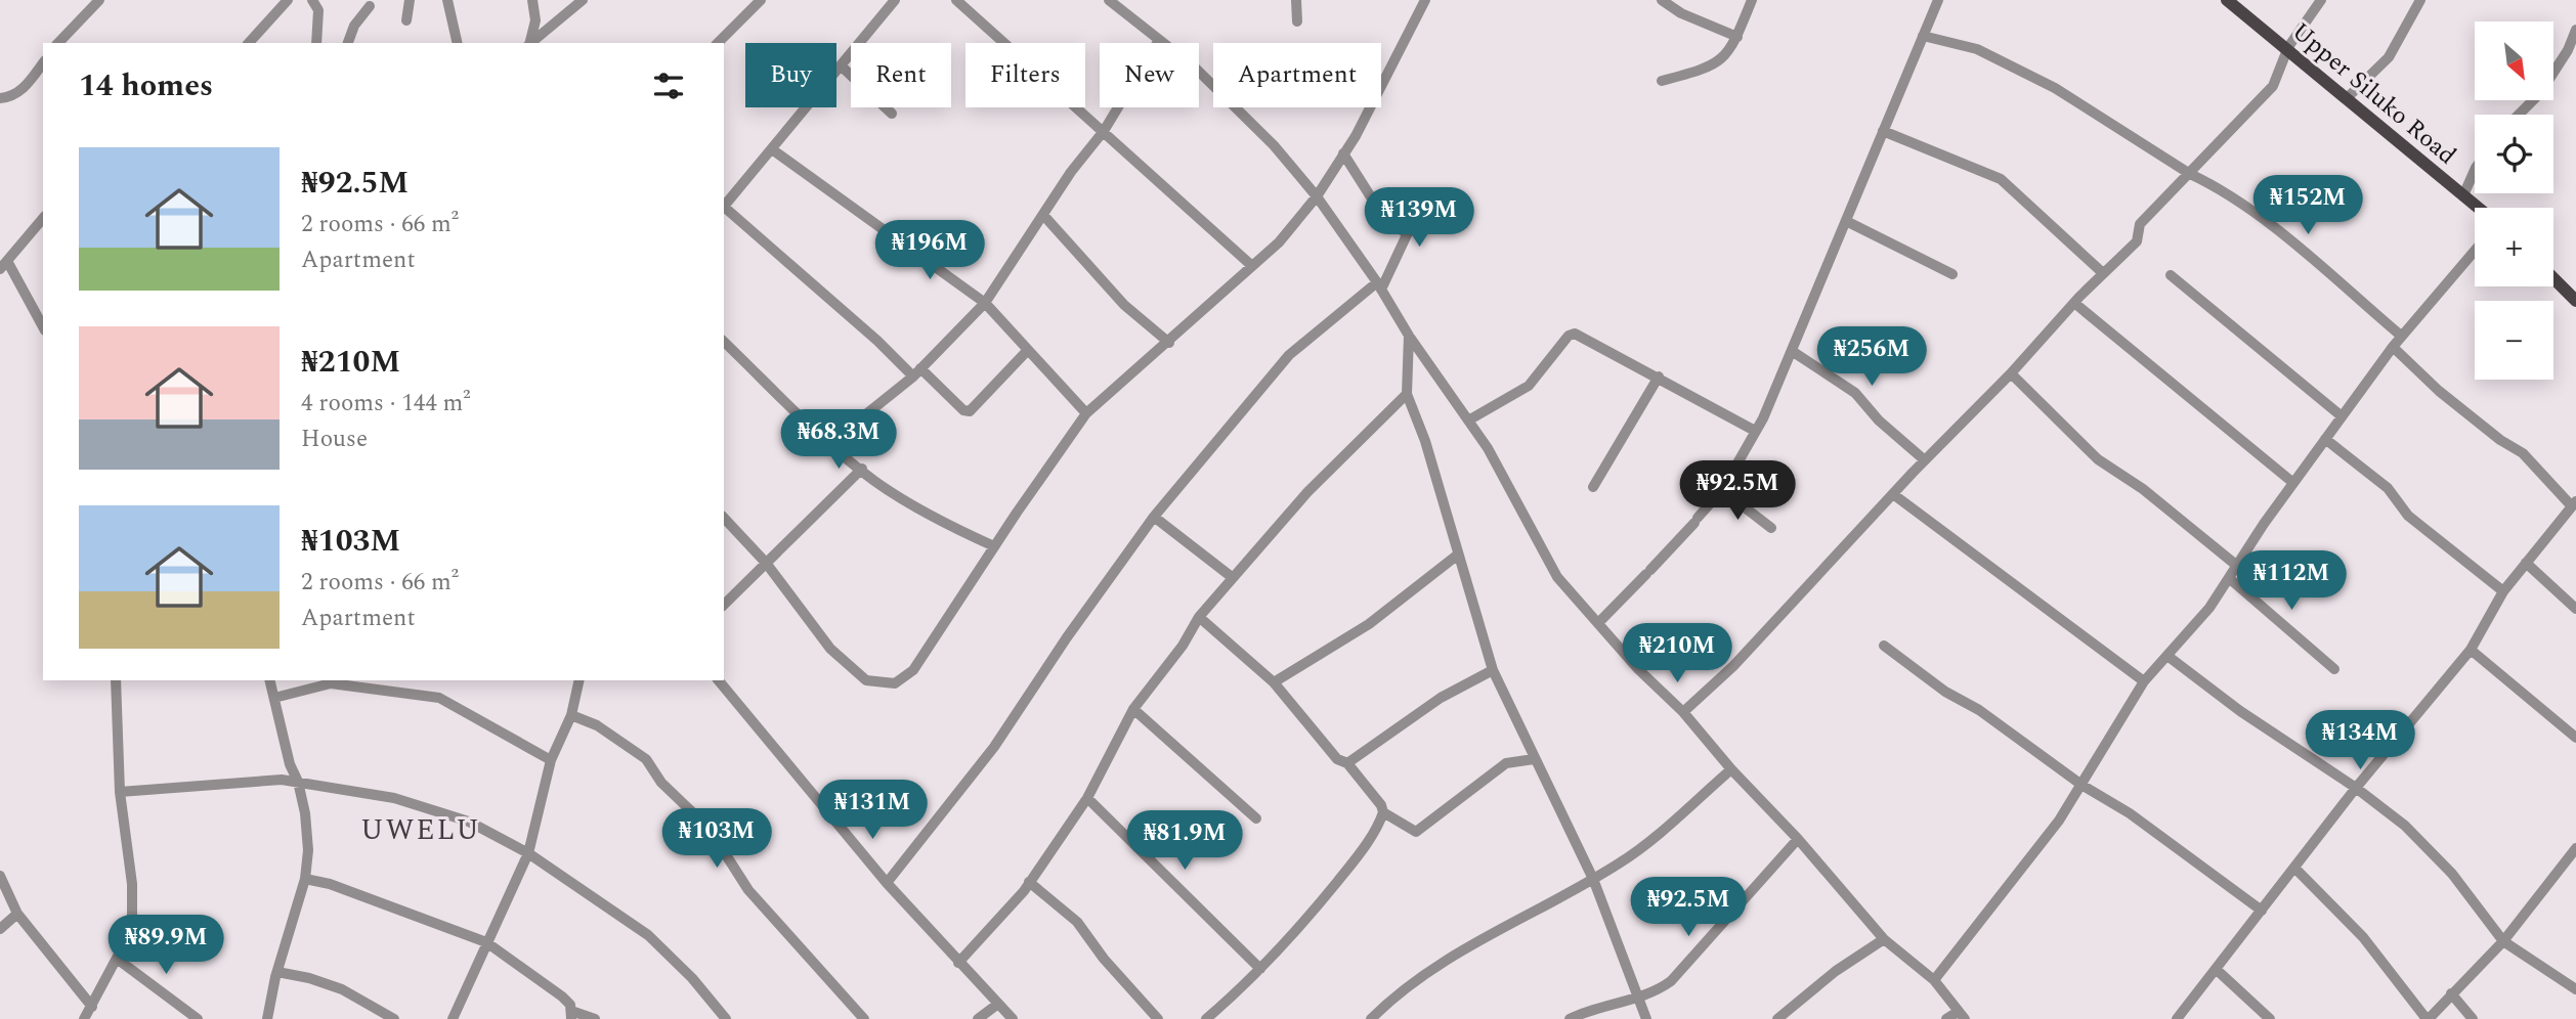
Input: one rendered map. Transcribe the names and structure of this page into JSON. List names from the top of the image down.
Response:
{
  "streets": {
    "main road": ["Upper Siluko Road"]
  },
  "districts": ["UWELU"],
  "north": "bottom right",
  "page": {
    "map_buttons": ["+", "−"],
    "chip": [
      "Buy",
      "Rent",
      "Filters",
      "New",
      "Apartment"
    ],
    "heading": "14 homes",
    "list": [
      {
        "name": "₦92.5M",
        "note": "2 rooms · 66 m² · Apartment"
      },
      {
        "name": "₦210M",
        "note": "4 rooms · 144 m² · House"
      },
      {
        "name": "₦103M",
        "note": "2 rooms · 66 m² · Apartment"
      }
    ],
    "price": [
      "₦152M",
      "₦139M",
      "₦196M",
      "₦256M",
      "₦68.3M",
      "₦92.5M",
      "₦112M",
      "₦210M",
      "₦134M",
      "₦131M",
      "₦103M",
      "₦81.9M",
      "₦92.5M",
      "₦89.9M"
    ]
  }
}
